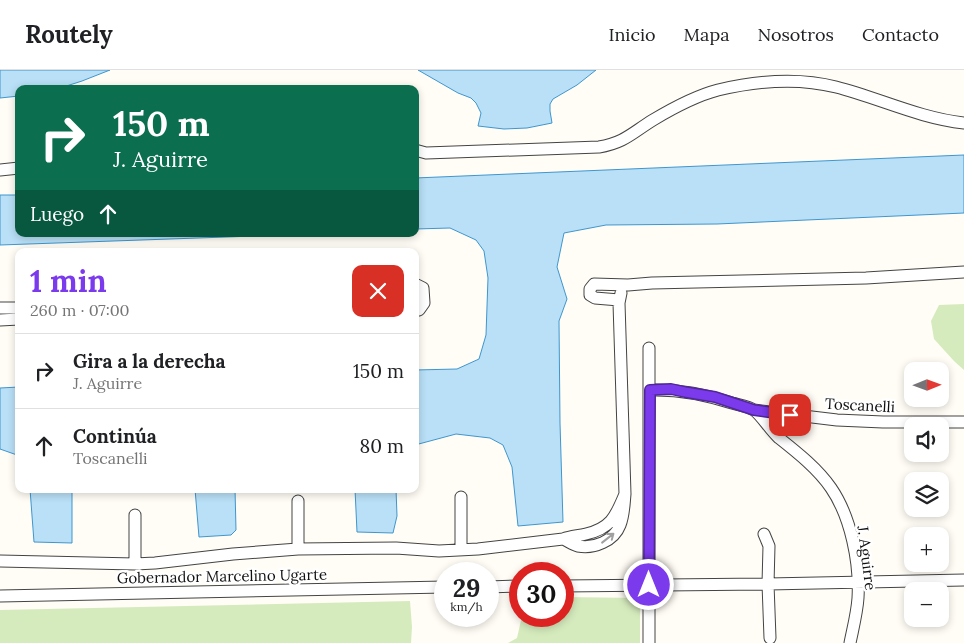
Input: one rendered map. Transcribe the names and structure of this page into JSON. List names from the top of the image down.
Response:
{
  "streets": {
    "street": ["Toscanelli", "J. Aguirre", "Gobernador Marcelino Ugarte"]
  },
  "crossings": [
    ["Toscanelli", "J. Aguirre"]
  ],
  "north": "right",
  "page": {
    "header": "Routely",
    "nav": [
      "Inicio",
      "Mapa",
      "Nosotros",
      "Contacto"
    ],
    "turn": ["150 m", "J. Aguirre"],
    "then": "Luego",
    "heading": ["1 min", "260 m · 07:00"],
    "list": [
      {
        "name": "Gira a la derecha",
        "note": "J. Aguirre",
        "value": "150 m"
      },
      {
        "name": "Continúa",
        "note": "Toscanelli",
        "value": "80 m"
      }
    ],
    "map_buttons": ["+", "−"],
    "speed": "29 km/h",
    "limit": "30"
  }
}
